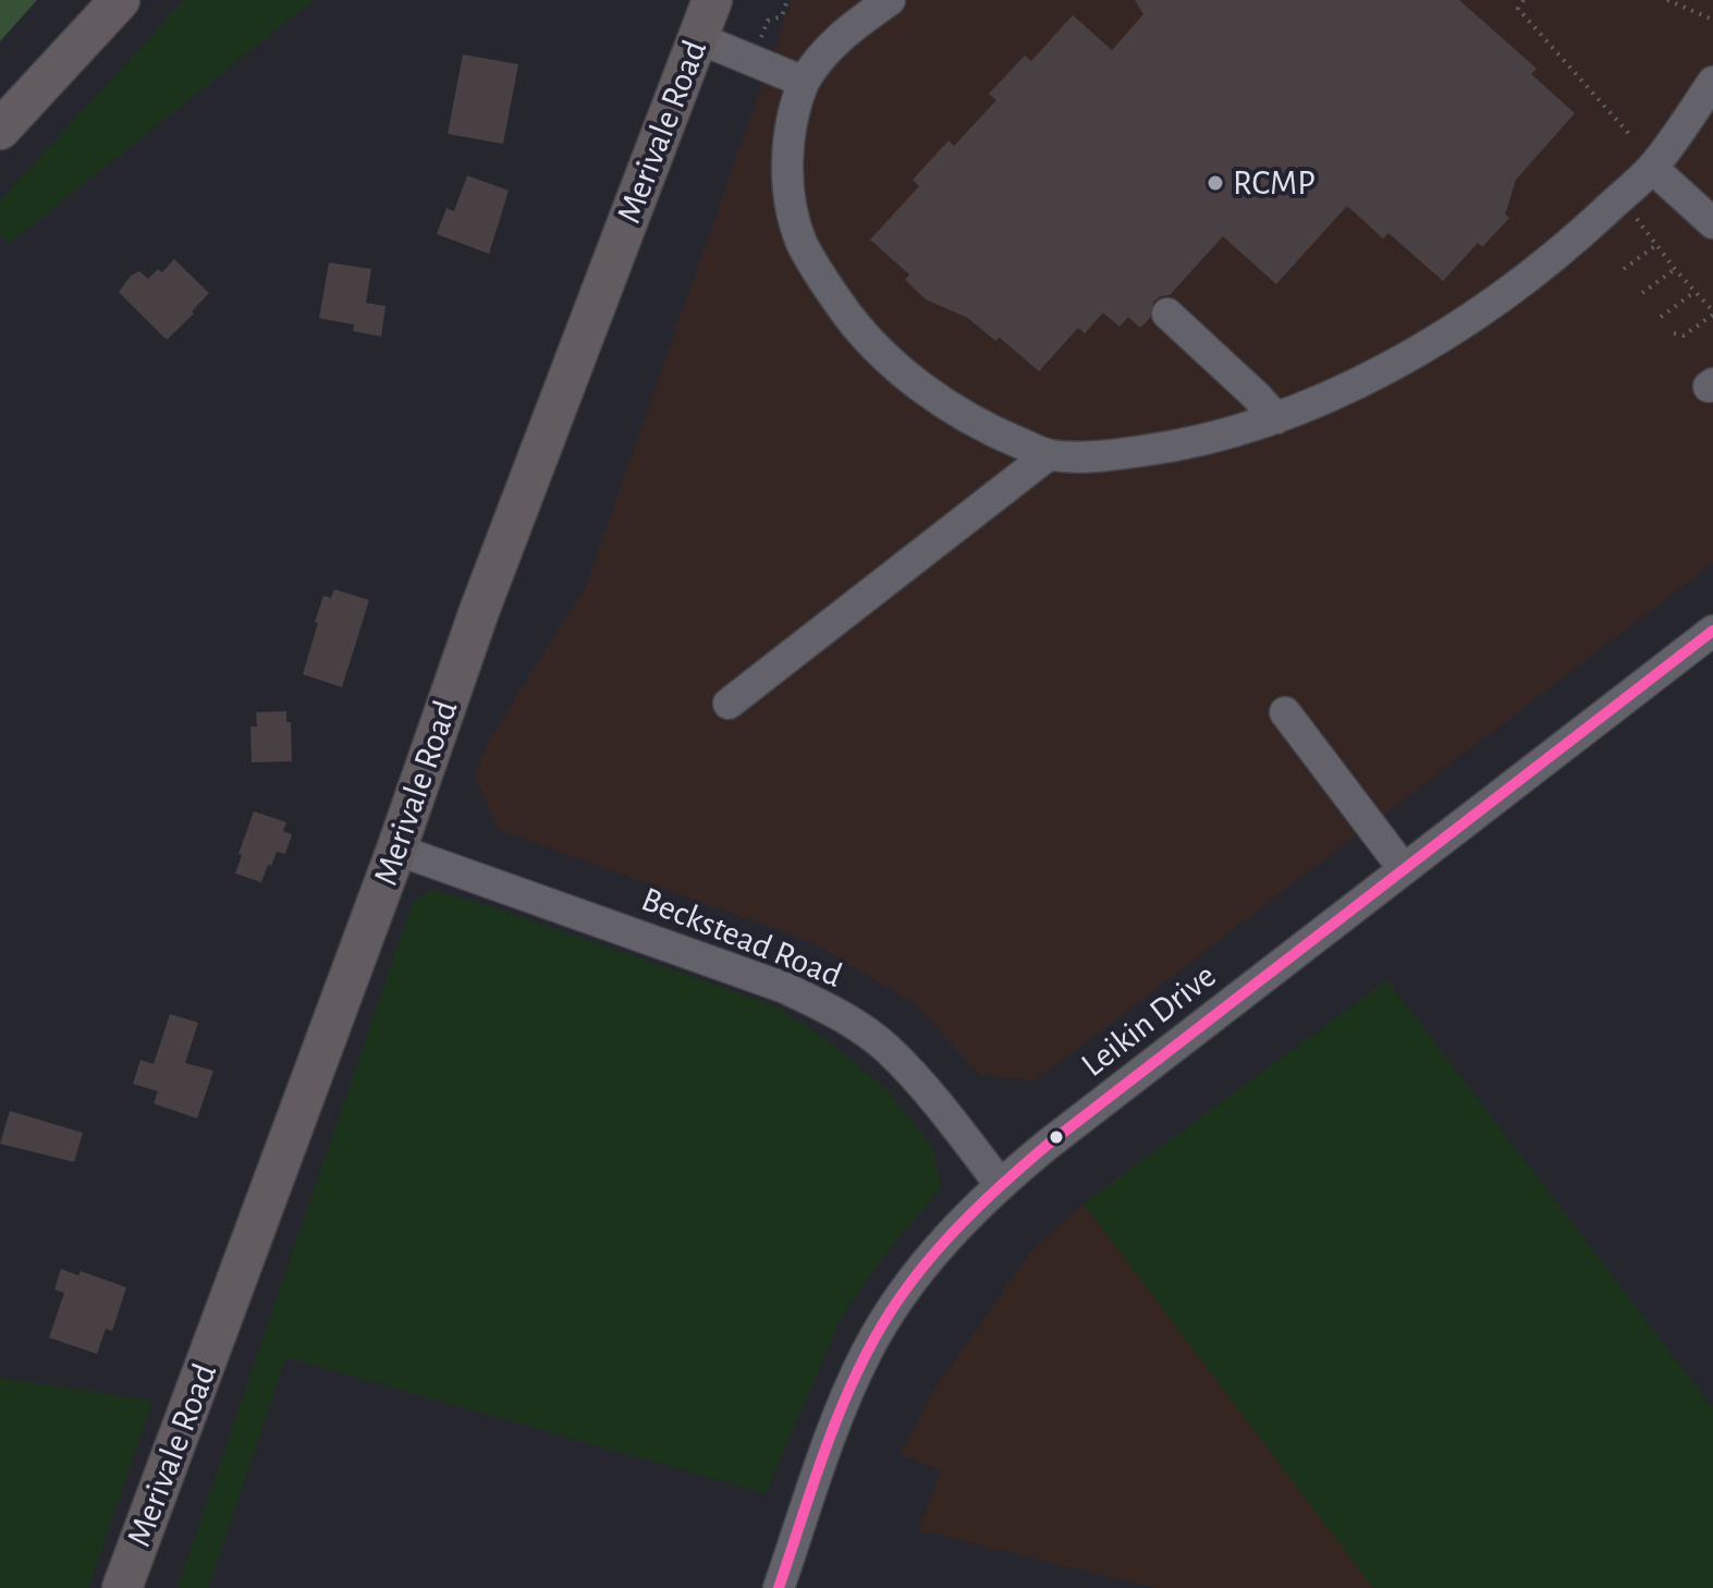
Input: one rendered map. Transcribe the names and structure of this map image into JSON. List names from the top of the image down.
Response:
{
  "streets": {
    "main road": ["Merivale Road"],
    "street": ["Beckstead Road", "Leikin Drive"]
  },
  "crossings": [
    ["Merivale Road", "Beckstead Road"],
    ["Beckstead Road", "Leikin Drive"]
  ],
  "places": ["RCMP"]
}
